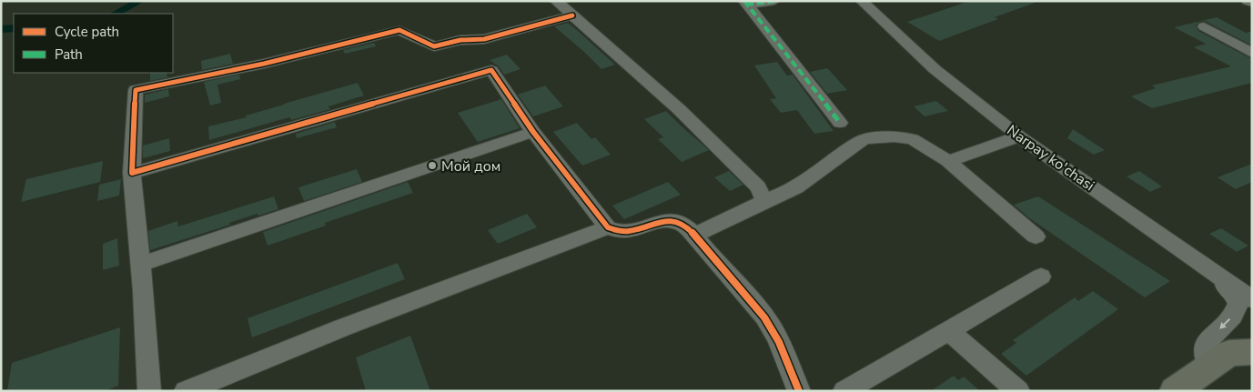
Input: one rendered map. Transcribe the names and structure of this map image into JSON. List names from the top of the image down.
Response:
{
  "streets": {
    "street": ["Narpay ko'chasi"]
  },
  "places": ["Мой дом"],
  "legend": ["Cycle path", "Path"]
}
